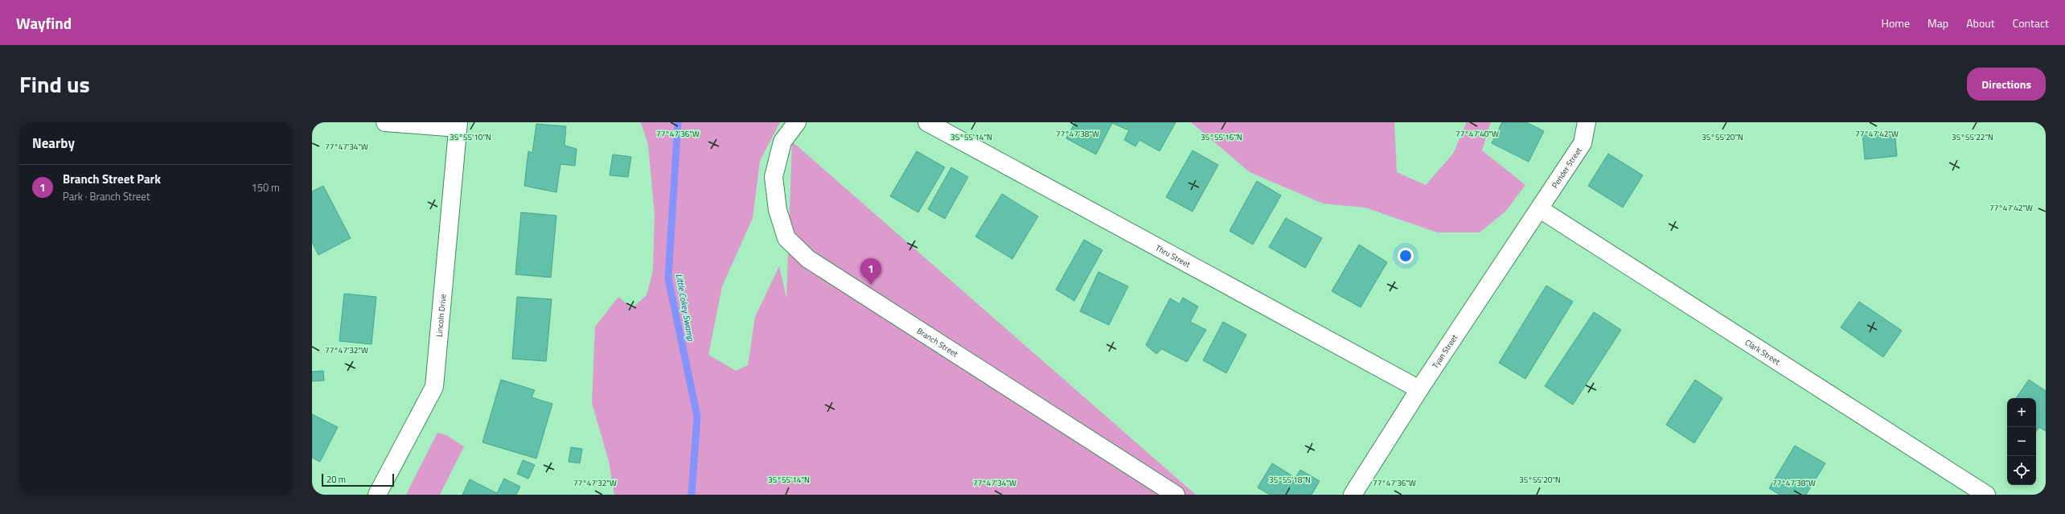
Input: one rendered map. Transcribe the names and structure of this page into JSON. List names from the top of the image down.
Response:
{
  "streets": {
    "street": [
      "Pender Street",
      "Thru Street",
      "Lincoln Drive",
      "Branch Street",
      "Tyan Street",
      "Clark Street"
    ]
  },
  "crossings": [
    ["Pender Street", "Tyan Street"],
    ["Pender Street", "Clark Street"],
    ["Thru Street", "Tyan Street"],
    ["Tyan Street", "Clark Street"]
  ],
  "water": ["Little Cokey Swamp"],
  "scale_bar": "20 m",
  "page": {
    "header": "Wayfind",
    "nav": [
      "Home",
      "Map",
      "About",
      "Contact"
    ],
    "title": "Find us",
    "buttons": "Directions",
    "heading": "Nearby",
    "list": [
      {
        "mark": "1",
        "name": "Branch Street Park",
        "note": "Park · Branch Street",
        "value": "150 m"
      }
    ],
    "pins": "1",
    "map_buttons": ["+", "−"],
    "scale": "20 m"
  },
  "coordinates": [
    "77°47'36\"W",
    "77°47'38\"W",
    "77°47'40\"W",
    "77°47'42\"W",
    "35°55'22\"N",
    "35°55'10\"N",
    "35°55'14\"N",
    "35°55'16\"N",
    "35°55'20\"N",
    "77°47'34\"W",
    "77°47'32\"W",
    "35°55'18\"N"
  ]
}
